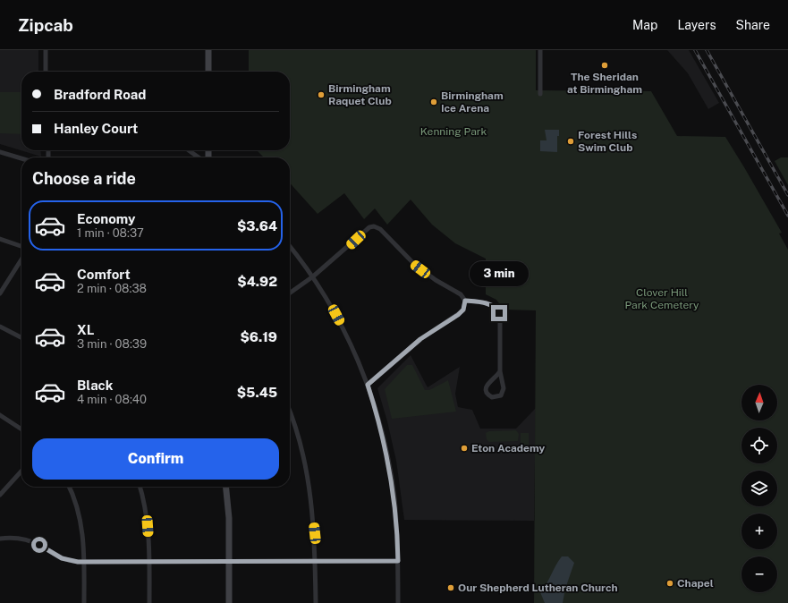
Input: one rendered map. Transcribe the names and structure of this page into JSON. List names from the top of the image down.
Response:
{
  "parks": ["Kenning Park", "Clover Hill Park Cemetery"],
  "places": [
    "The Sheridan at Birmingham",
    "Birmingham Raquet Club",
    "Birmingham Ice Arena",
    "Forest Hills Swim Club",
    "Eton Academy",
    "Chapel",
    "Our Shepherd Lutheran Church"
  ],
  "north": "top",
  "page": {
    "header": "Zipcab",
    "nav": ["Map", "Layers", "Share"],
    "banner": ["Bradford Road", "Hanley Court"],
    "heading": "Choose a ride",
    "list": [
      {
        "name": "Economy",
        "note": "1 min · 08:37",
        "value": "$3.64"
      },
      {
        "name": "Comfort",
        "note": "2 min · 08:38",
        "value": "$4.92"
      },
      {
        "name": "XL",
        "note": "3 min · 08:39",
        "value": "$6.19"
      },
      {
        "name": "Black",
        "note": "4 min · 08:40",
        "value": "$5.45"
      }
    ],
    "bubble": "3 min",
    "map_buttons": ["+", "−"],
    "buttons": "Confirm"
  }
}
